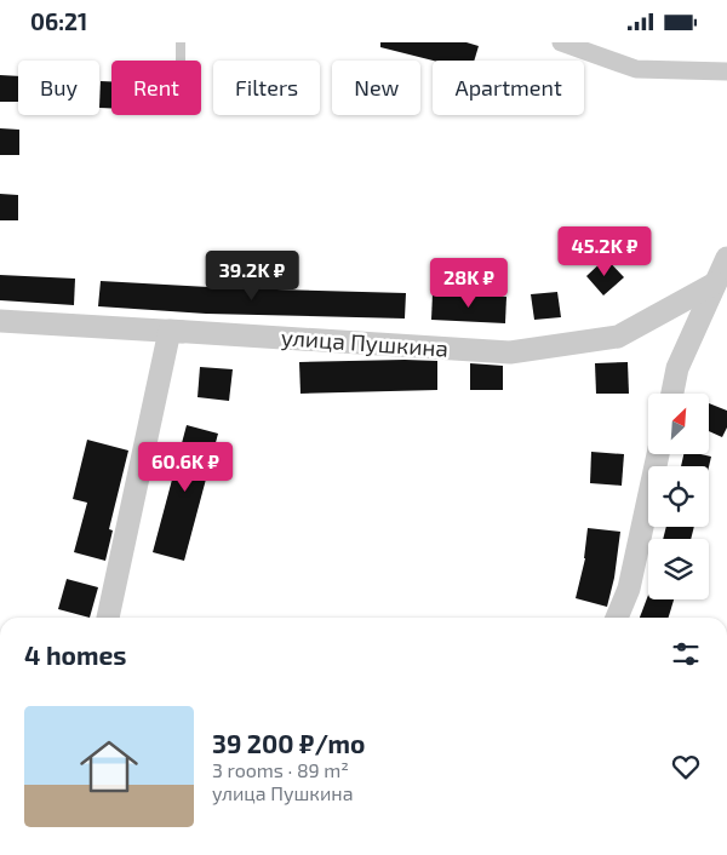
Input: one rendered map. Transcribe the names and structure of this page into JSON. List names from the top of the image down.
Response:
{
  "streets": {
    "street": ["улица Пушкина"]
  },
  "north": "top right",
  "page": {
    "status": "06:21",
    "chip": [
      "Buy",
      "Rent",
      "Filters",
      "New",
      "Apartment"
    ],
    "price": [
      "45.2K ₽",
      "39.2K ₽",
      "28K ₽",
      "60.6K ₽"
    ],
    "heading": "4 homes",
    "list": [
      {
        "name": "39 200 ₽/mo",
        "note": "3 rooms · 89 m² · улица Пушкина"
      }
    ]
  }
}
